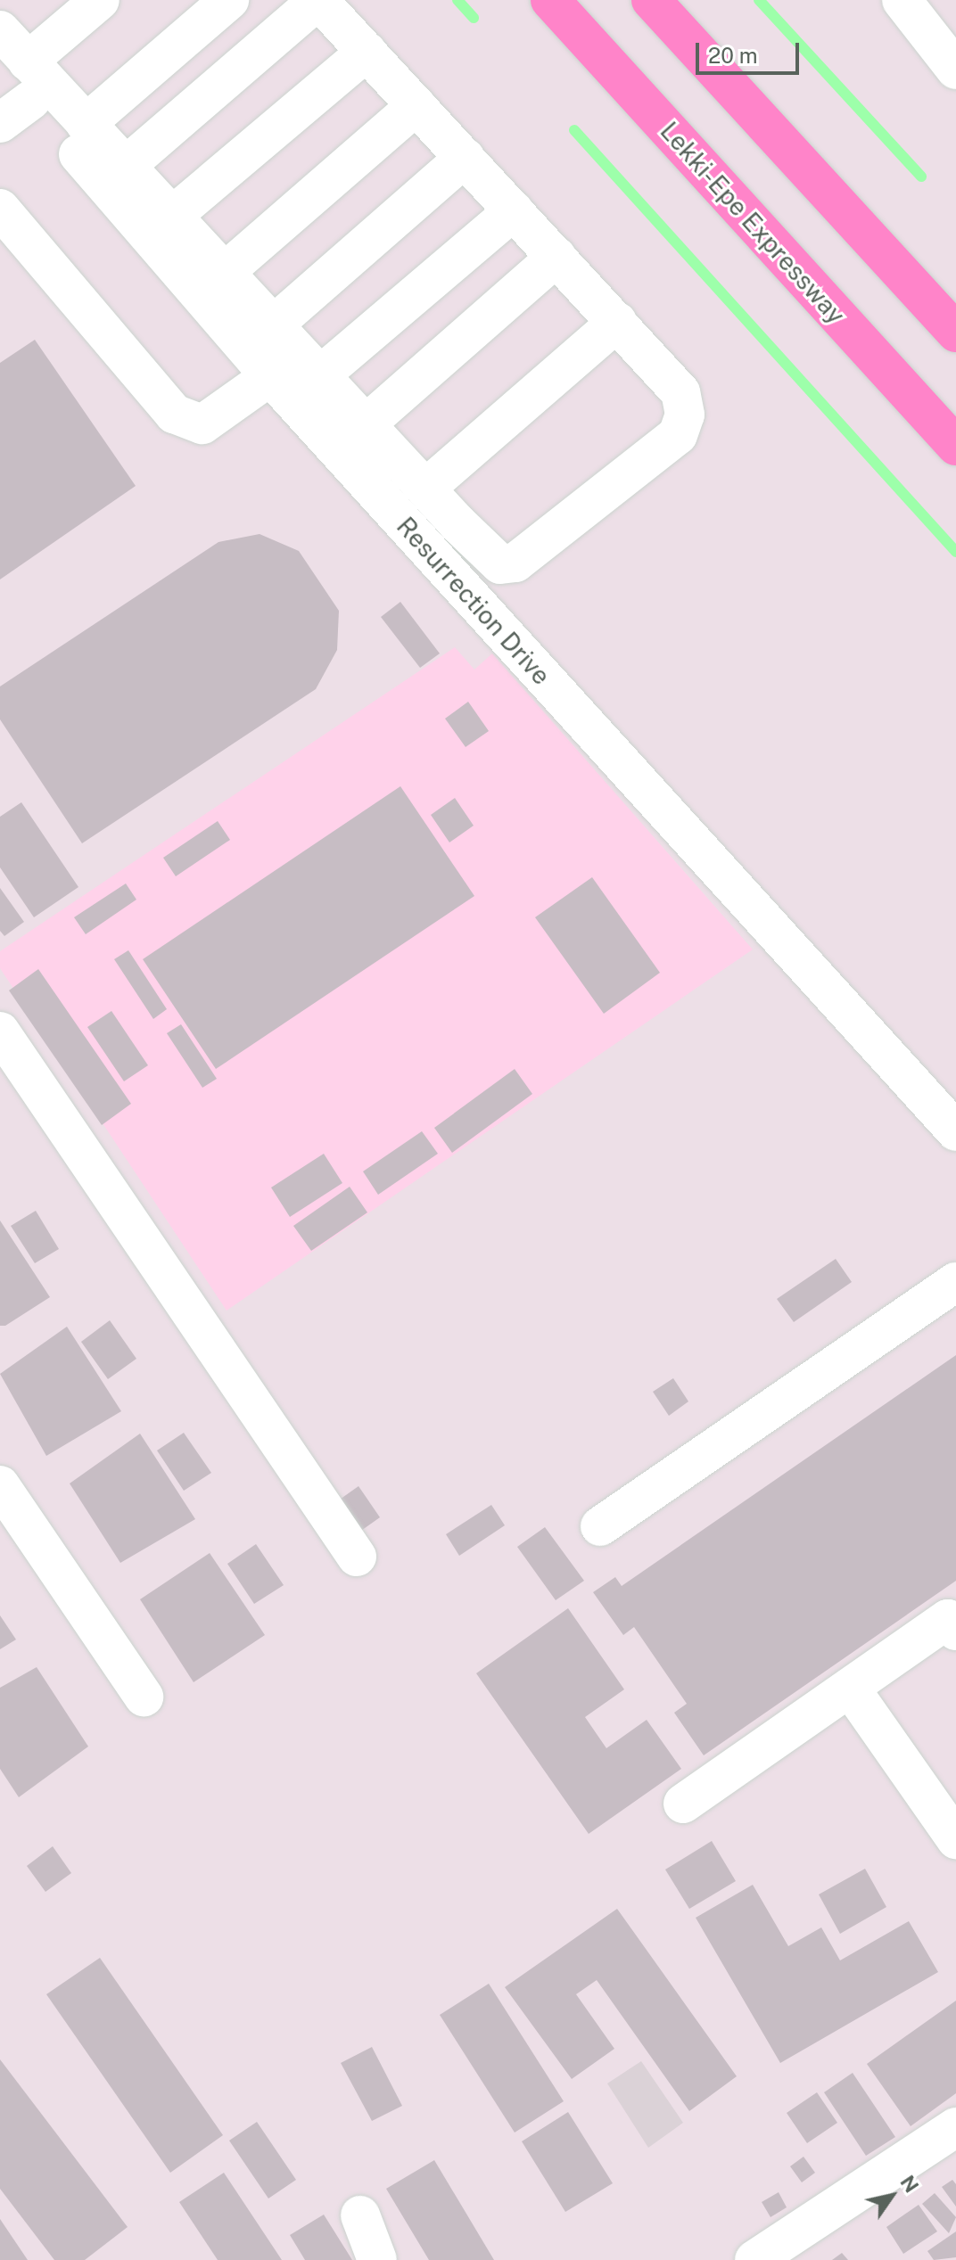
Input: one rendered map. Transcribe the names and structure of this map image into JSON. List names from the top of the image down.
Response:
{
  "streets": {
    "highway": ["Lekki-Epe Expressway"],
    "street": ["Resurrection Drive"]
  },
  "scale_bar": "20 m",
  "north": "top right"
}
